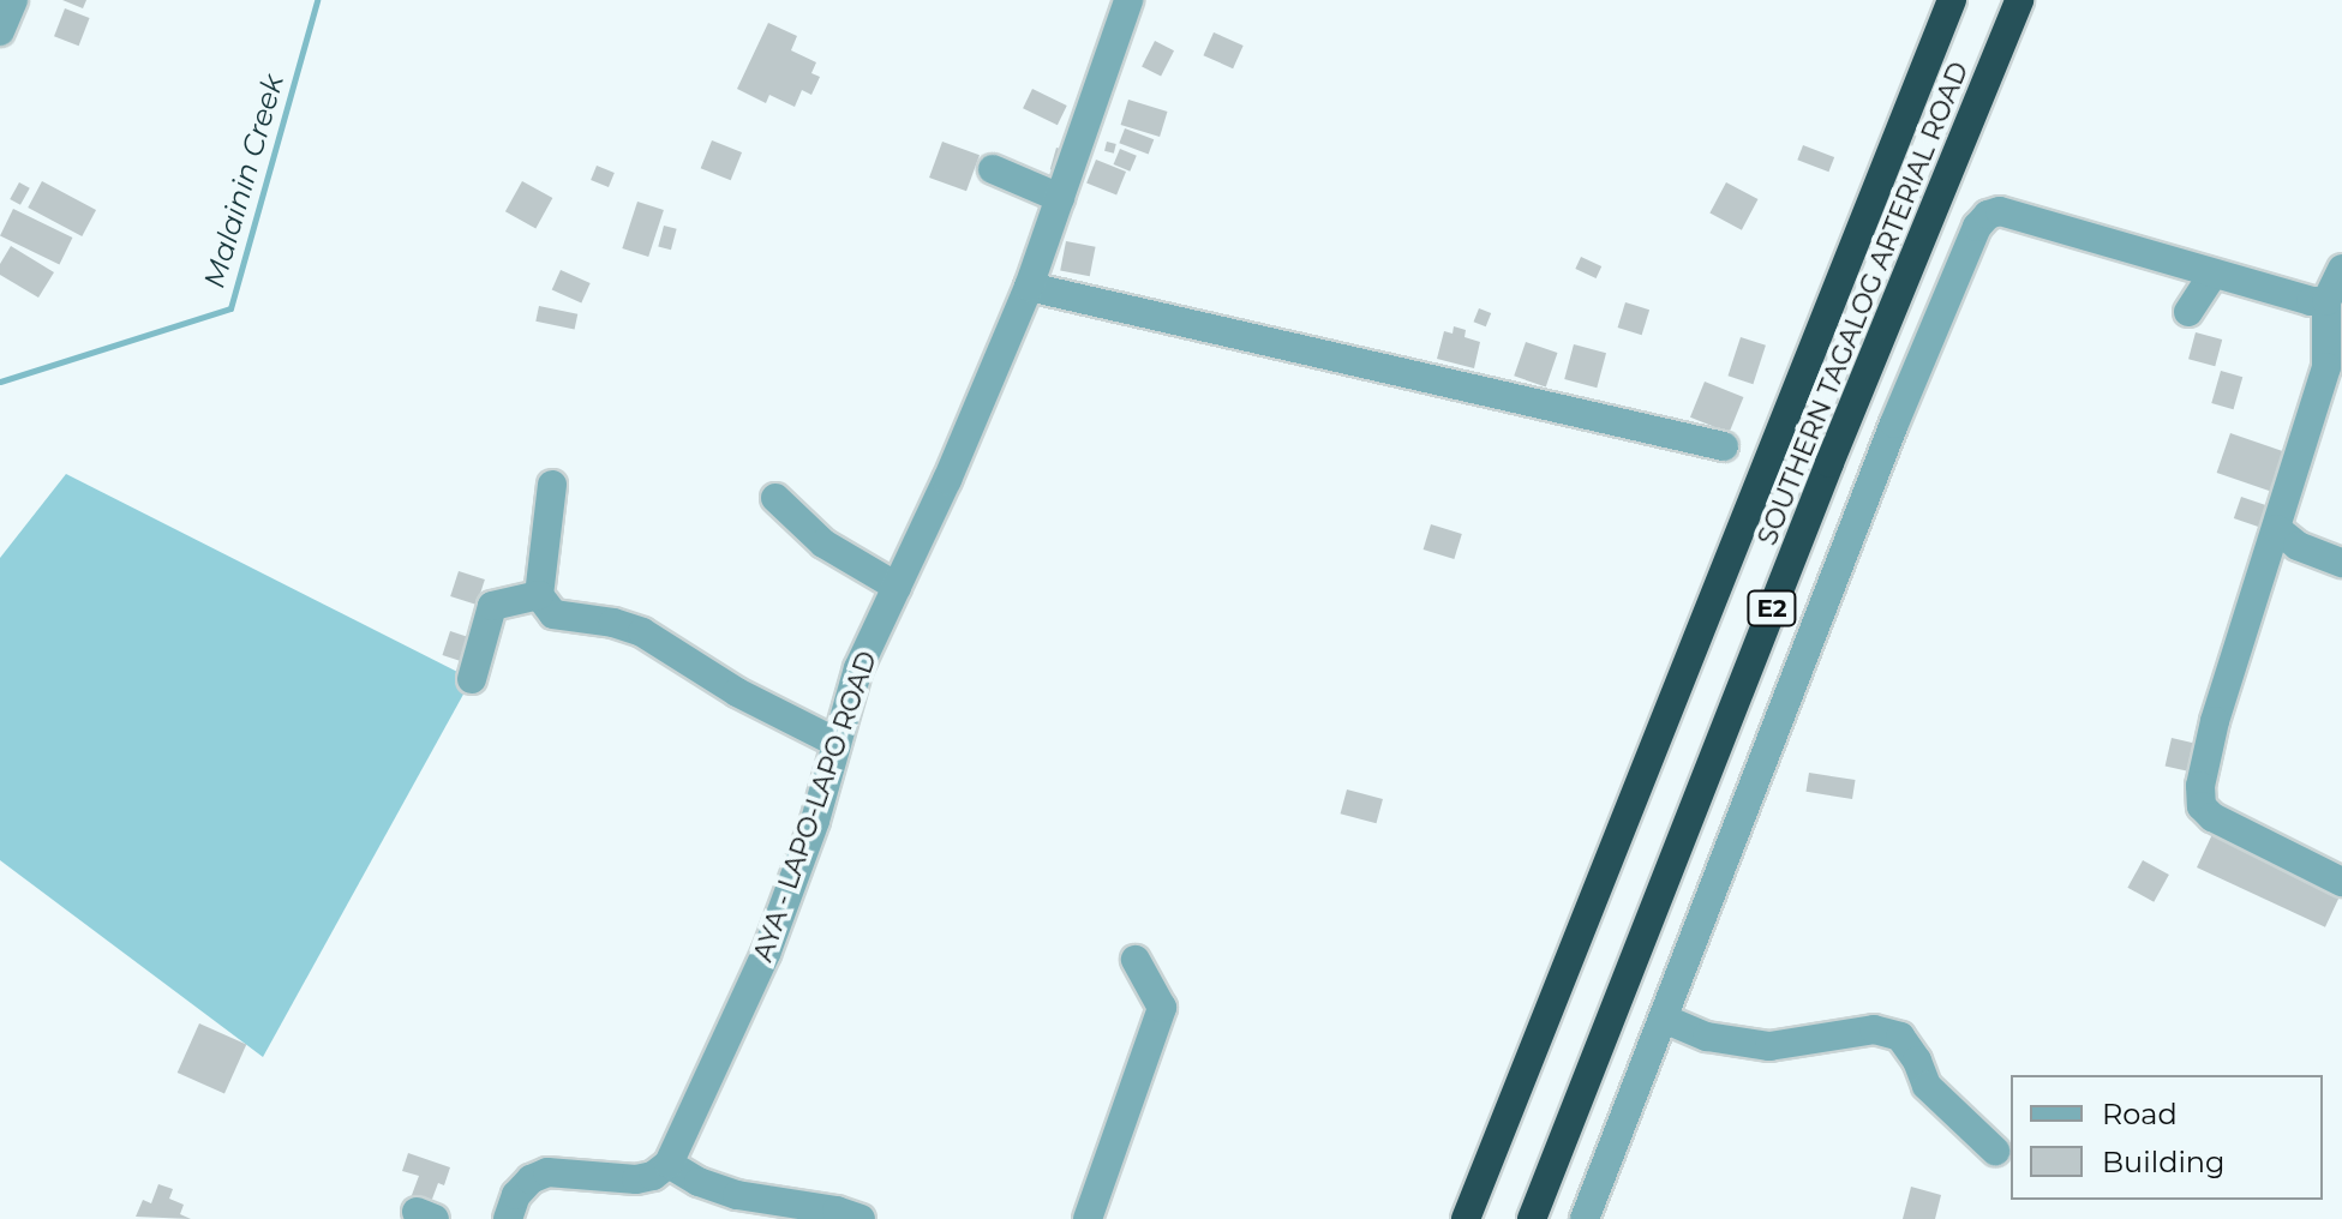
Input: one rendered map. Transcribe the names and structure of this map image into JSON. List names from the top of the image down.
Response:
{
  "streets": {
    "highway": ["SOUTHERN TAGALOG ARTERIAL ROAD", "E2"],
    "street": ["AYA - LAPO-LAPO ROAD"]
  },
  "water": ["Malainin Creek"],
  "legend": ["Road", "Building"]
}
